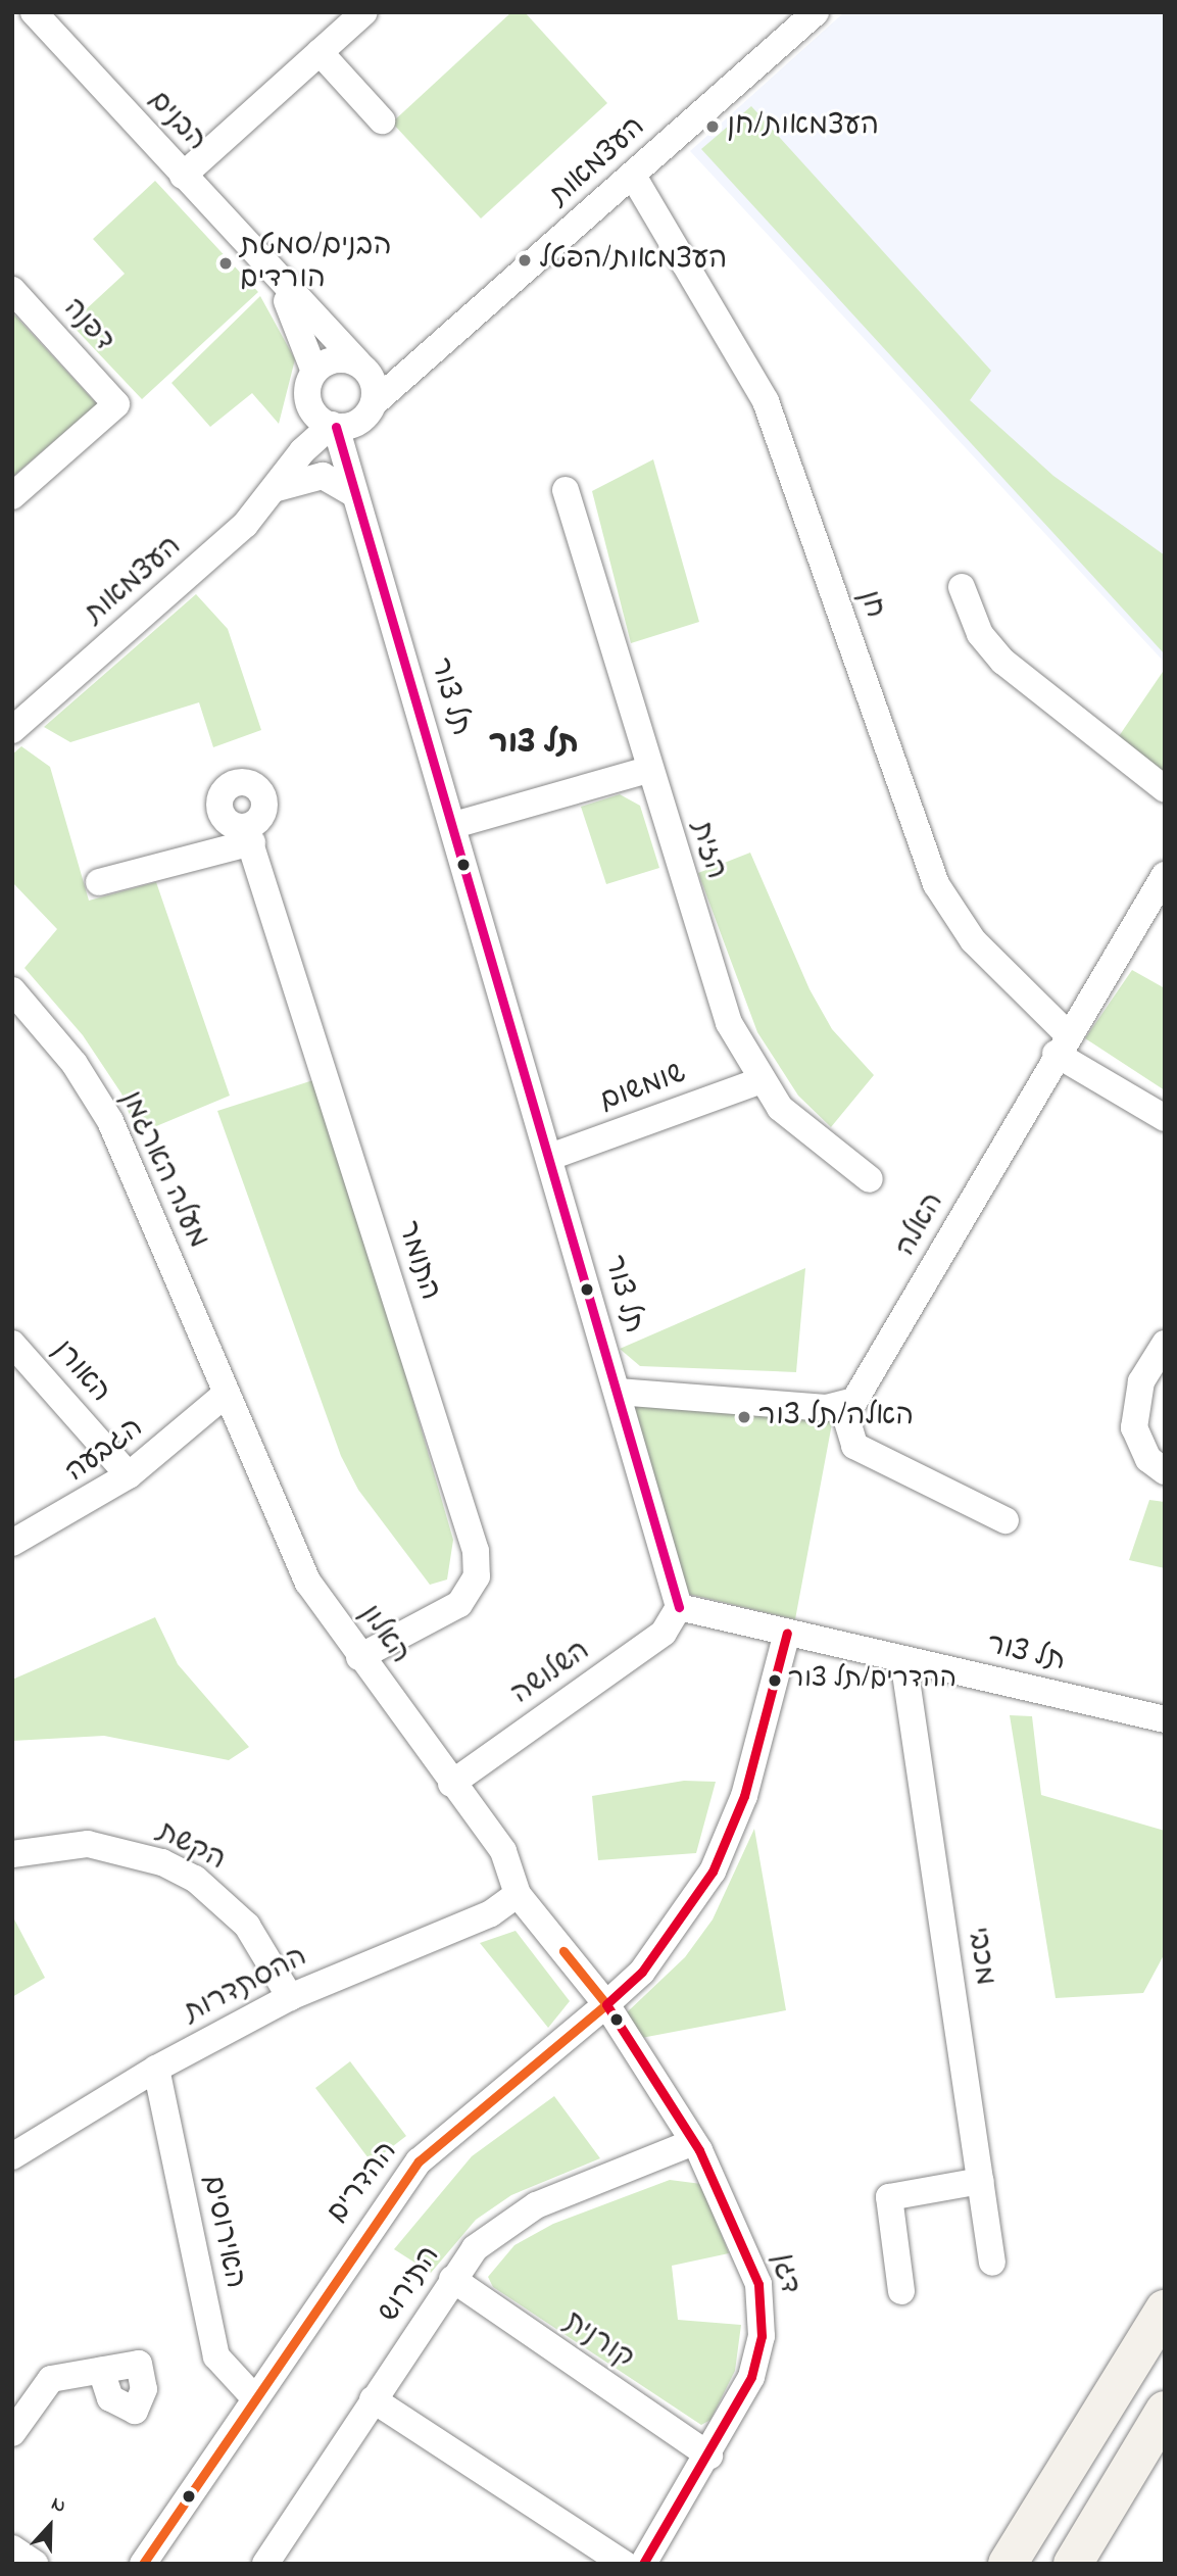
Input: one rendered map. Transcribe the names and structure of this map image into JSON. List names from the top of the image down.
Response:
{
  "streets": {
    "street": [
      "הבנים",
      "העצמאות",
      "דפנה",
      "חן",
      "תל צור",
      "הזית",
      "שומשום",
      "מעלה הארגמן",
      "האלה",
      "התומר",
      "האורן",
      "הגבעה",
      "האלון",
      "השלושה",
      "הקשת",
      "מכבי",
      "ההסתדרות",
      "ההדרים",
      "האירוסים",
      "דגן",
      "התירוש",
      "קורנית"
    ]
  },
  "crossings": [
    ["הבנים", "העצמאות"],
    ["הבנים", "תל צור"],
    ["העצמאות", "חן"],
    ["העצמאות", "תל צור"],
    ["חן", "האלה"],
    ["תל צור", "שומשום"],
    ["תל צור", "השלושה"],
    ["תל צור", "מכבי"],
    ["תל צור", "ההדרים"],
    ["הזית", "שומשום"],
    ["מעלה הארגמן", "הגבעה"],
    ["מעלה הארגמן", "האלון"],
    ["התומר", "האלון"],
    ["האורן", "הגבעה"],
    ["הגבעה", "האלון"],
    ["האלון", "השלושה"],
    ["האלון", "ההסתדרות"],
    ["הקשת", "ההסתדרות"],
    ["ההסתדרות", "האירוסים"],
    ["ההדרים", "האירוסים"],
    ["ההדרים", "דגן"],
    ["דגן", "התירוש"],
    ["דגן", "קורנית"],
    ["התירוש", "קורנית"]
  ],
  "districts": ["תל צור"],
  "places": [
    "העצמאות/חן",
    "העצמאות/הפטל",
    "הבנים/סמטת הורדים",
    "האלה/תל צור",
    "ההדרים/תל צור"
  ],
  "north": "top"
}
